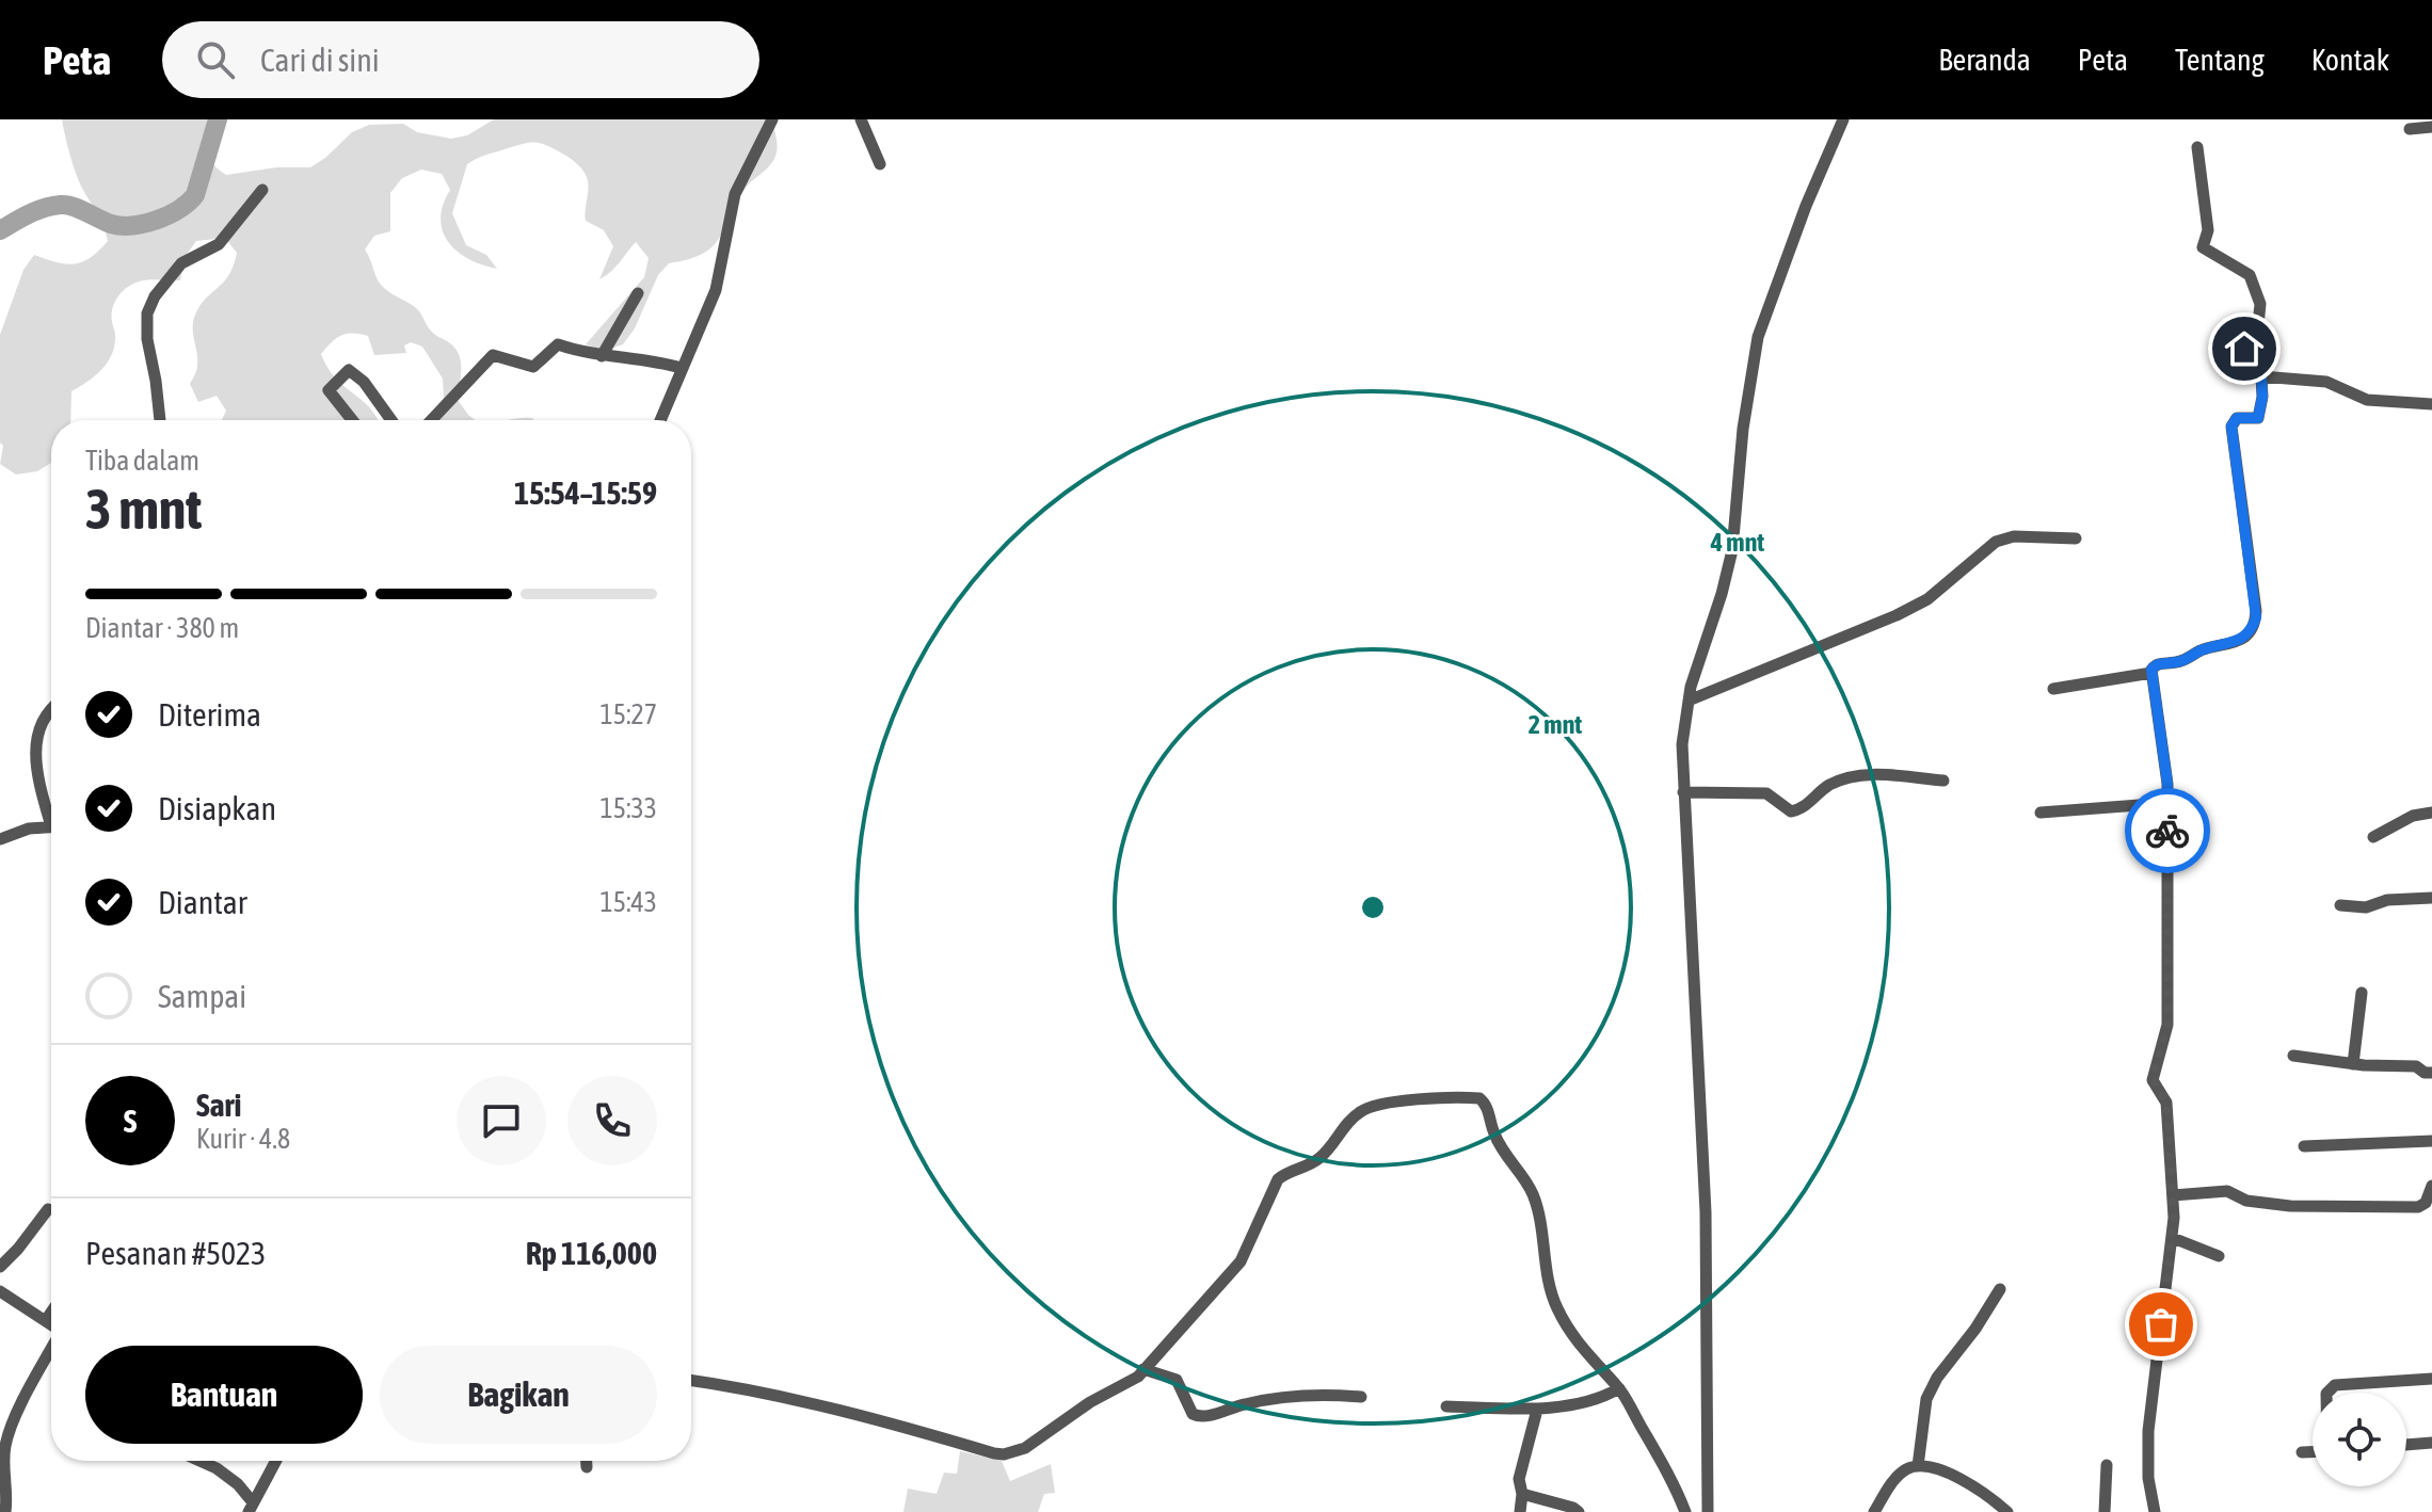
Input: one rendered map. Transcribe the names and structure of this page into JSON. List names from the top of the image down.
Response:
{
  "page": {
    "header": "Peta",
    "search": "Cari di sini",
    "nav": [
      "Beranda",
      "Peta",
      "Tentang",
      "Kontak"
    ],
    "heading": ["3 mnt", "Tiba dalam", "15:54–15:59"],
    "panel": [
      "Sari",
      "Kurir · 4.8",
      "Pesanan #5023",
      "Rp 116,000"
    ],
    "bar": "Diantar · 380 m",
    "list": [
      ["Diterima", "15:27"],
      ["Disiapkan", "15:33"],
      ["Diantar", "15:43"],
      "Sampai"
    ],
    "round": "S",
    "buttons": ["Bantuan", "Bagikan"]
  },
  "rings": ["4 mnt", "2 mnt"]
}
